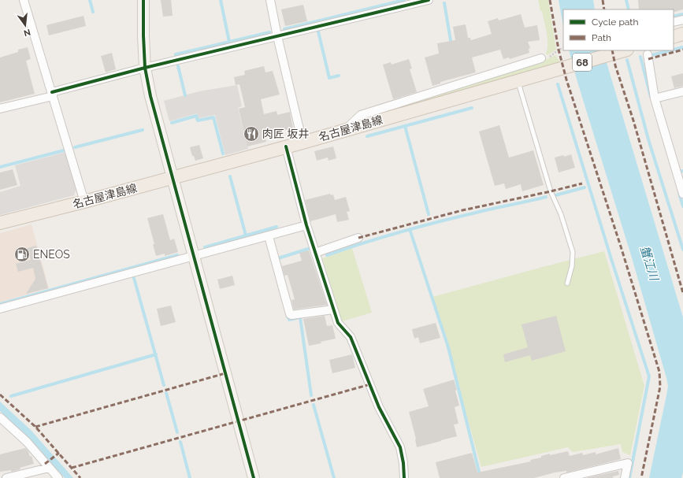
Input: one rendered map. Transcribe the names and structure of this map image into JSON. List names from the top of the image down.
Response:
{
  "streets": {
    "main road": ["68", "名古屋津島線"]
  },
  "water": ["蟹江川"],
  "places": {
    "restaurant": ["肉匠 坂井"],
    "fuel station": ["ENEOS"]
  },
  "legend": ["Cycle path", "Path"],
  "north": "bottom"
}
